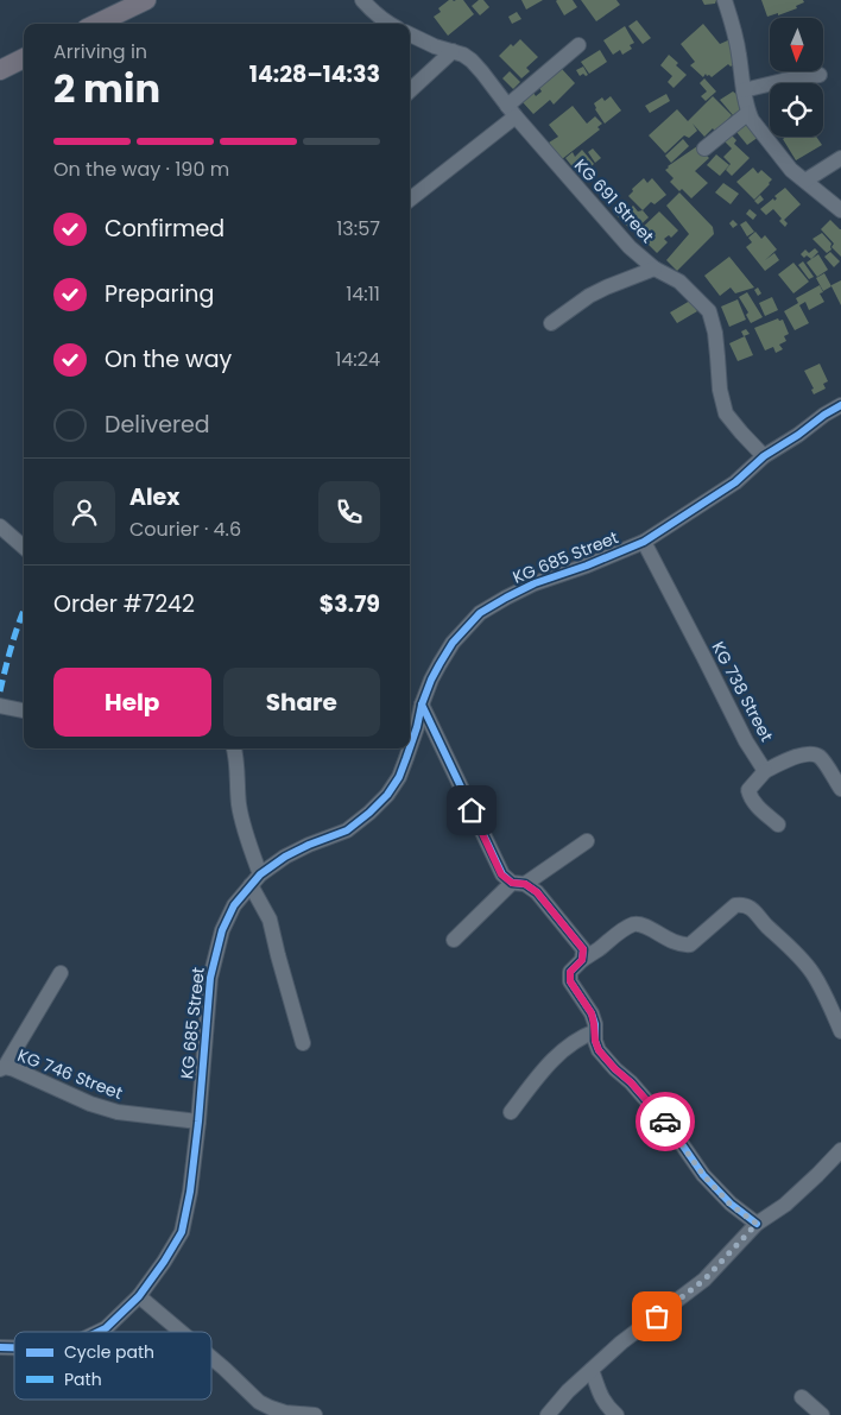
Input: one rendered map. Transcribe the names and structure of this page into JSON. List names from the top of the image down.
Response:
{
  "streets": {
    "street": [
      "KG 691 Street",
      "KG 685 Street",
      "KG 738 Street",
      "KG 746 Street"
    ]
  },
  "crossings": [
    ["KG 691 Street", "KG 685 Street"],
    ["KG 685 Street", "KG 738 Street"],
    ["KG 685 Street", "KG 746 Street"]
  ],
  "legend": ["Cycle path", "Path"],
  "north": "bottom",
  "page": {
    "heading": ["2 min", "Arriving in", "14:28–14:33"],
    "panel": [
      "Alex",
      "Courier · 4.6",
      "Order #7242",
      "$3.79"
    ],
    "bar": "On the way · 190 m",
    "list": [
      ["Confirmed", "13:57"],
      ["Preparing", "14:11"],
      ["On the way", "14:24"],
      "Delivered"
    ],
    "buttons": ["Help", "Share"]
  }
}
